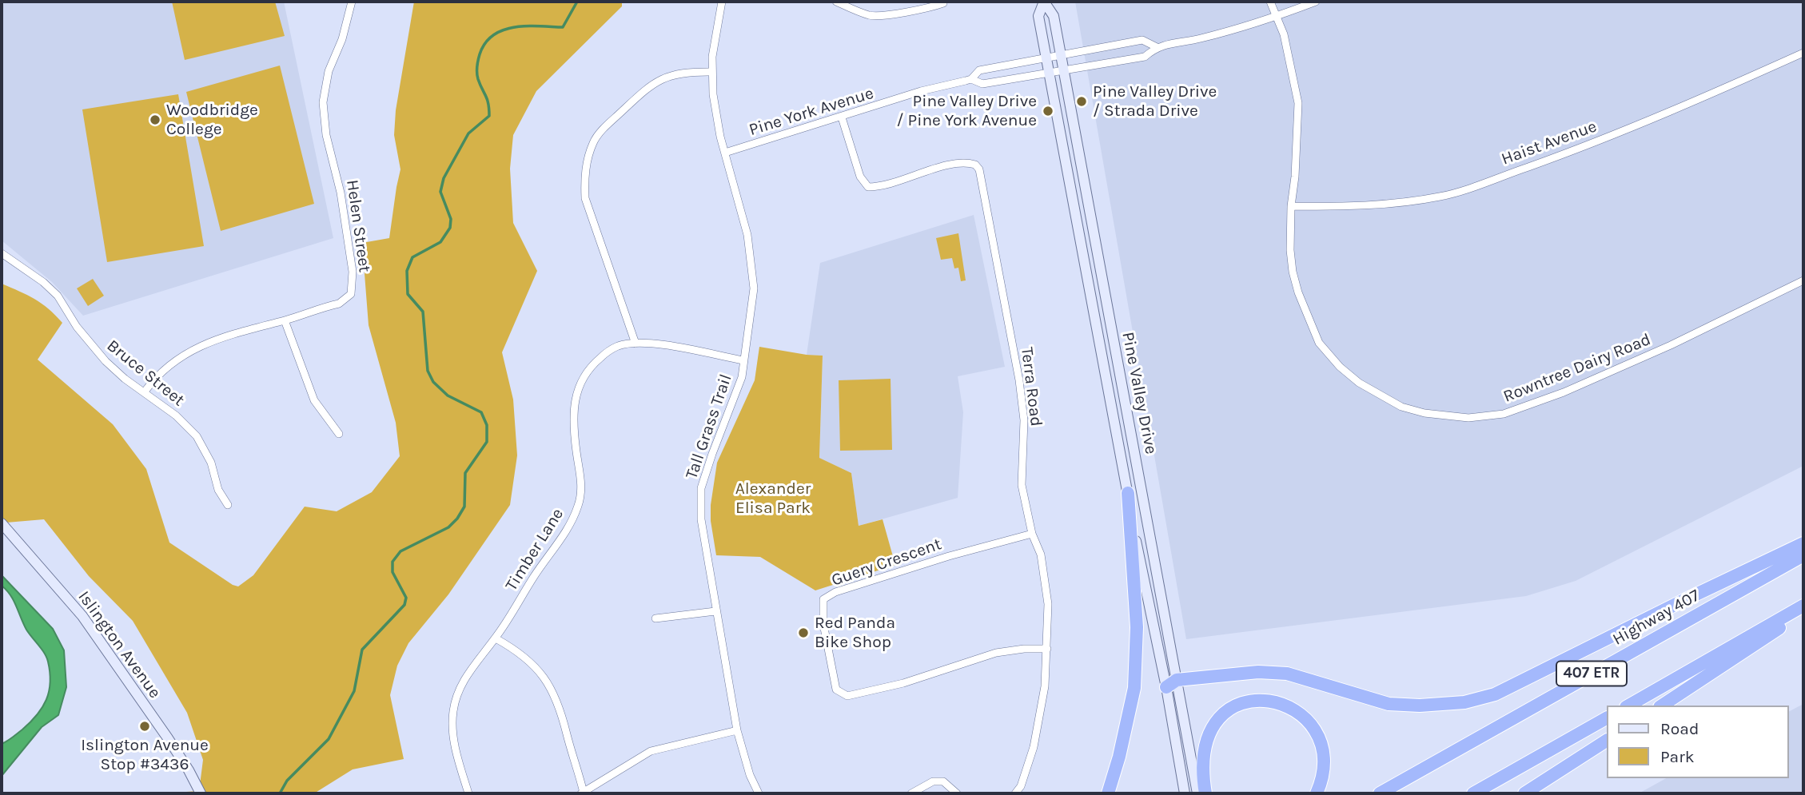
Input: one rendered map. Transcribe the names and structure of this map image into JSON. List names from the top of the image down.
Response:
{
  "streets": {
    "highway": ["Highway 407", "407 ETR"],
    "main road": ["Pine Valley Drive", "Islington Avenue"],
    "street": [
      "Pine York Avenue",
      "Haist Avenue",
      "Helen Street",
      "Rowntree Dairy Road",
      "Bruce Street",
      "Terra Road",
      "Tall Grass Trail",
      "Timber Lane",
      "Guery Crescent"
    ]
  },
  "crossings": [
    ["Pine York Avenue", "Terra Road"],
    ["Pine York Avenue", "Pine Valley Drive"],
    ["Pine York Avenue", "Tall Grass Trail"],
    ["Haist Avenue", "Rowntree Dairy Road"],
    ["Helen Street", "Bruce Street"],
    ["Terra Road", "Guery Crescent"],
    ["Tall Grass Trail", "Timber Lane"]
  ],
  "parks": ["Alexander Elisa Park"],
  "places": [
    "Pine Valley Drive / Strada Drive",
    "Pine Valley Drive / Pine York Avenue",
    "Woodbridge College",
    "Red Panda Bike Shop",
    "Islington Avenue Stop #3436"
  ],
  "legend": ["Road", "Park"]
}
